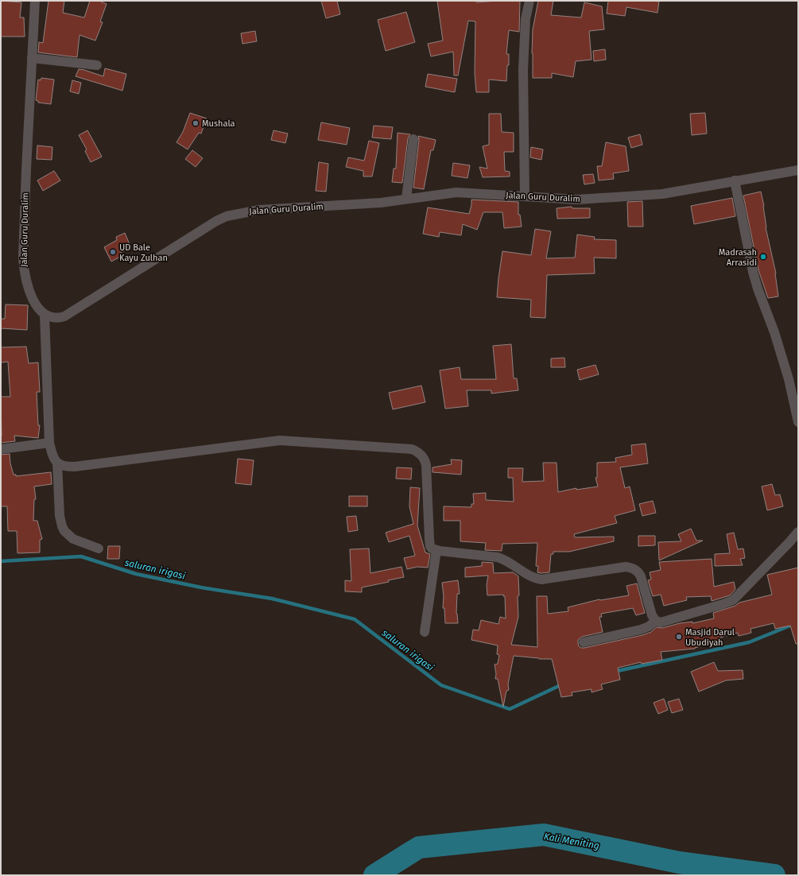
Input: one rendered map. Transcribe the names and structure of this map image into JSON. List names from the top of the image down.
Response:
{
  "streets": {
    "street": ["Jalan Guru Duralim"]
  },
  "water": ["saluran irigasi", "Kali Meniting"],
  "places": [
    "Mushala",
    "UD Bale Kayu Zulhan",
    "Madrasah Arrasidi",
    "Masjid Darul Ubudiyah"
  ]
}
